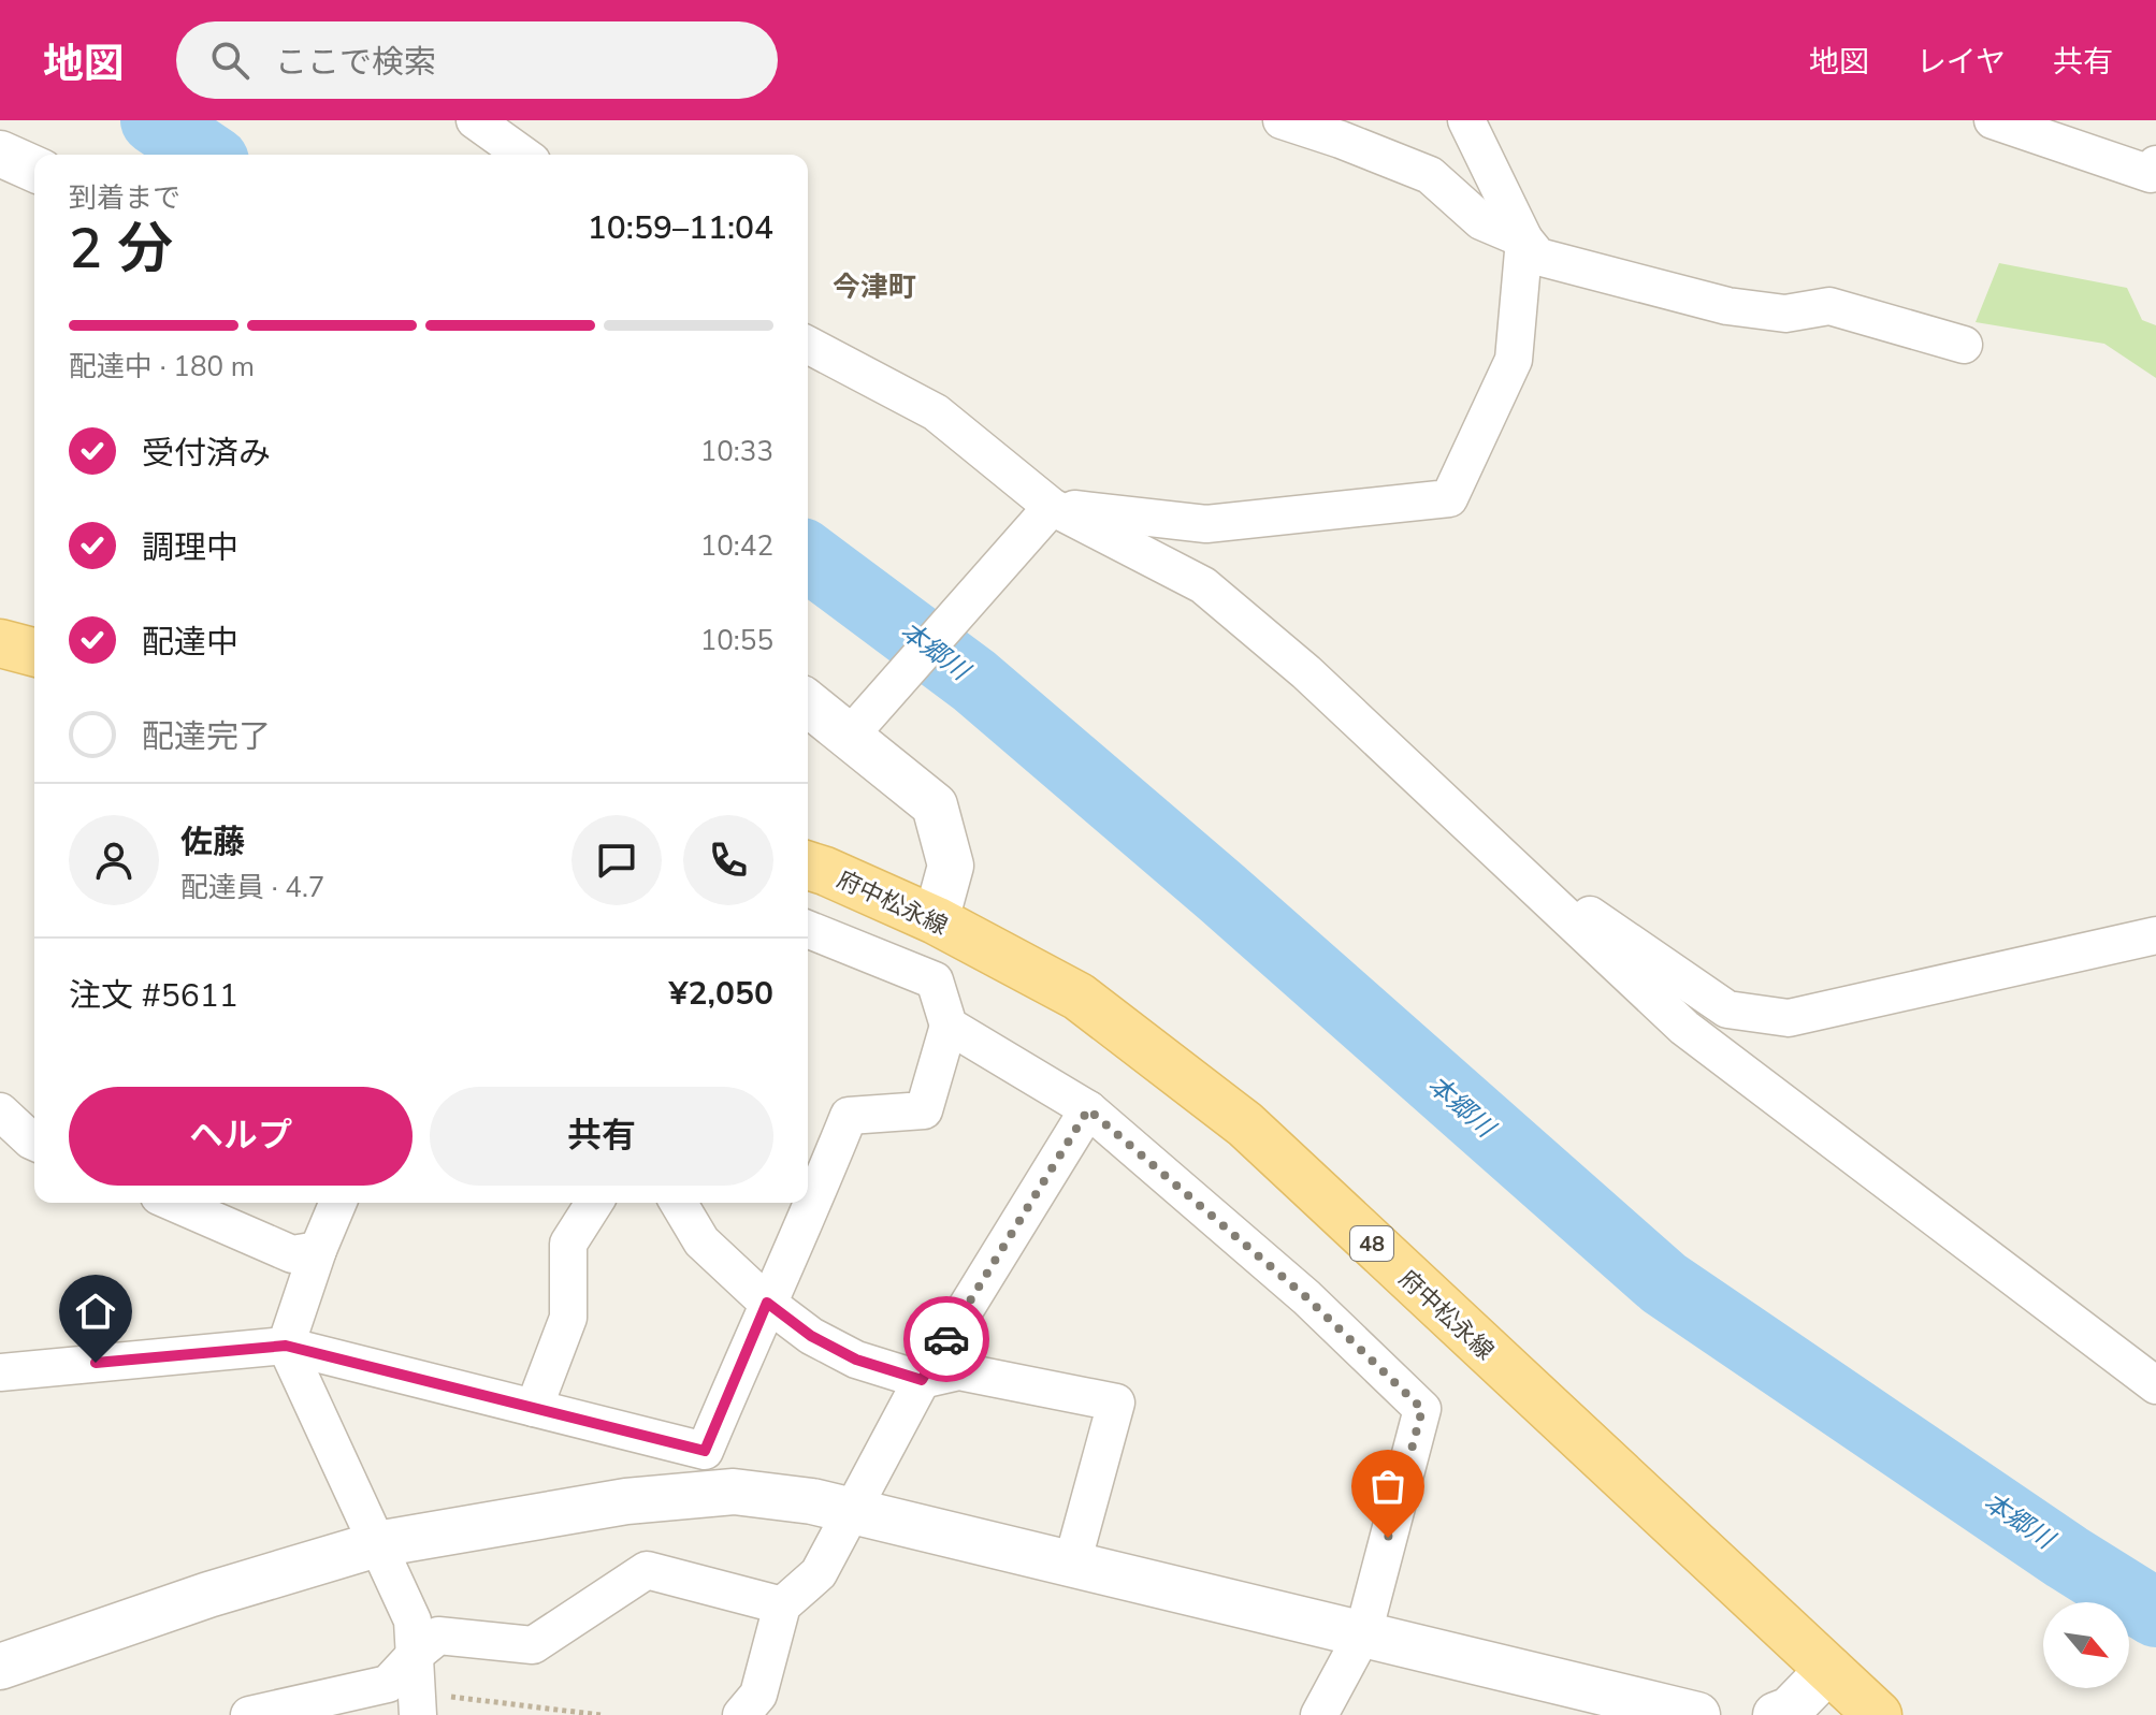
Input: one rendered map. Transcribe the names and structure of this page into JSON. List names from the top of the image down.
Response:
{
  "streets": {
    "main road": ["府中松永線", "48"]
  },
  "districts": ["今津町"],
  "water": ["本郷川"],
  "north": "bottom right",
  "page": {
    "header": "地図",
    "search": "ここで検索",
    "nav": ["地図", "レイヤ", "共有"],
    "heading": ["2 分", "到着まで", "10:59–11:04"],
    "panel": [
      "佐藤",
      "配達員 · 4.7",
      "注文 #5611",
      "¥2,050"
    ],
    "bar": "配達中 · 180 m",
    "list": [
      ["受付済み", "10:33"],
      ["調理中", "10:42"],
      ["配達中", "10:55"],
      "配達完了"
    ],
    "buttons": ["ヘルプ", "共有"]
  }
}
